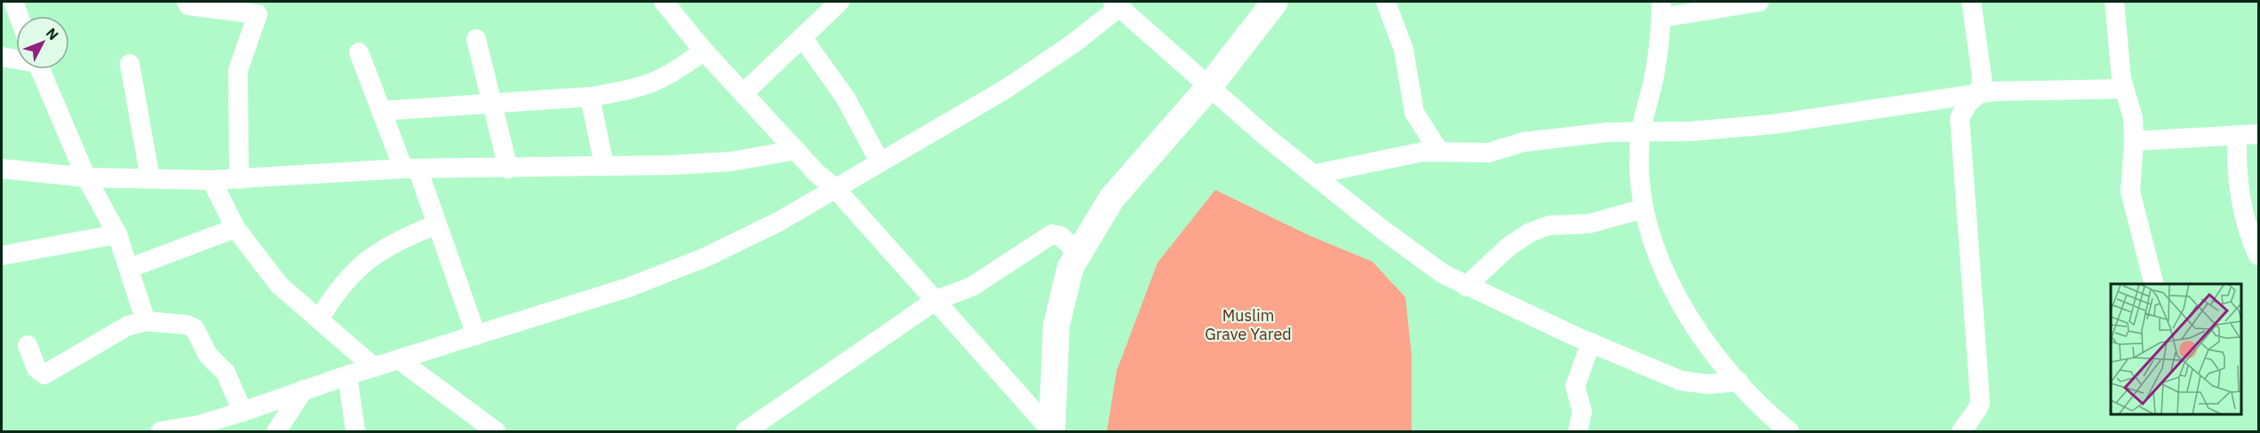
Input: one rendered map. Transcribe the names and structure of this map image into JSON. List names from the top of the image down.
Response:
{
  "parks": ["Muslim Grave Yared"],
  "north": "top right"
}
